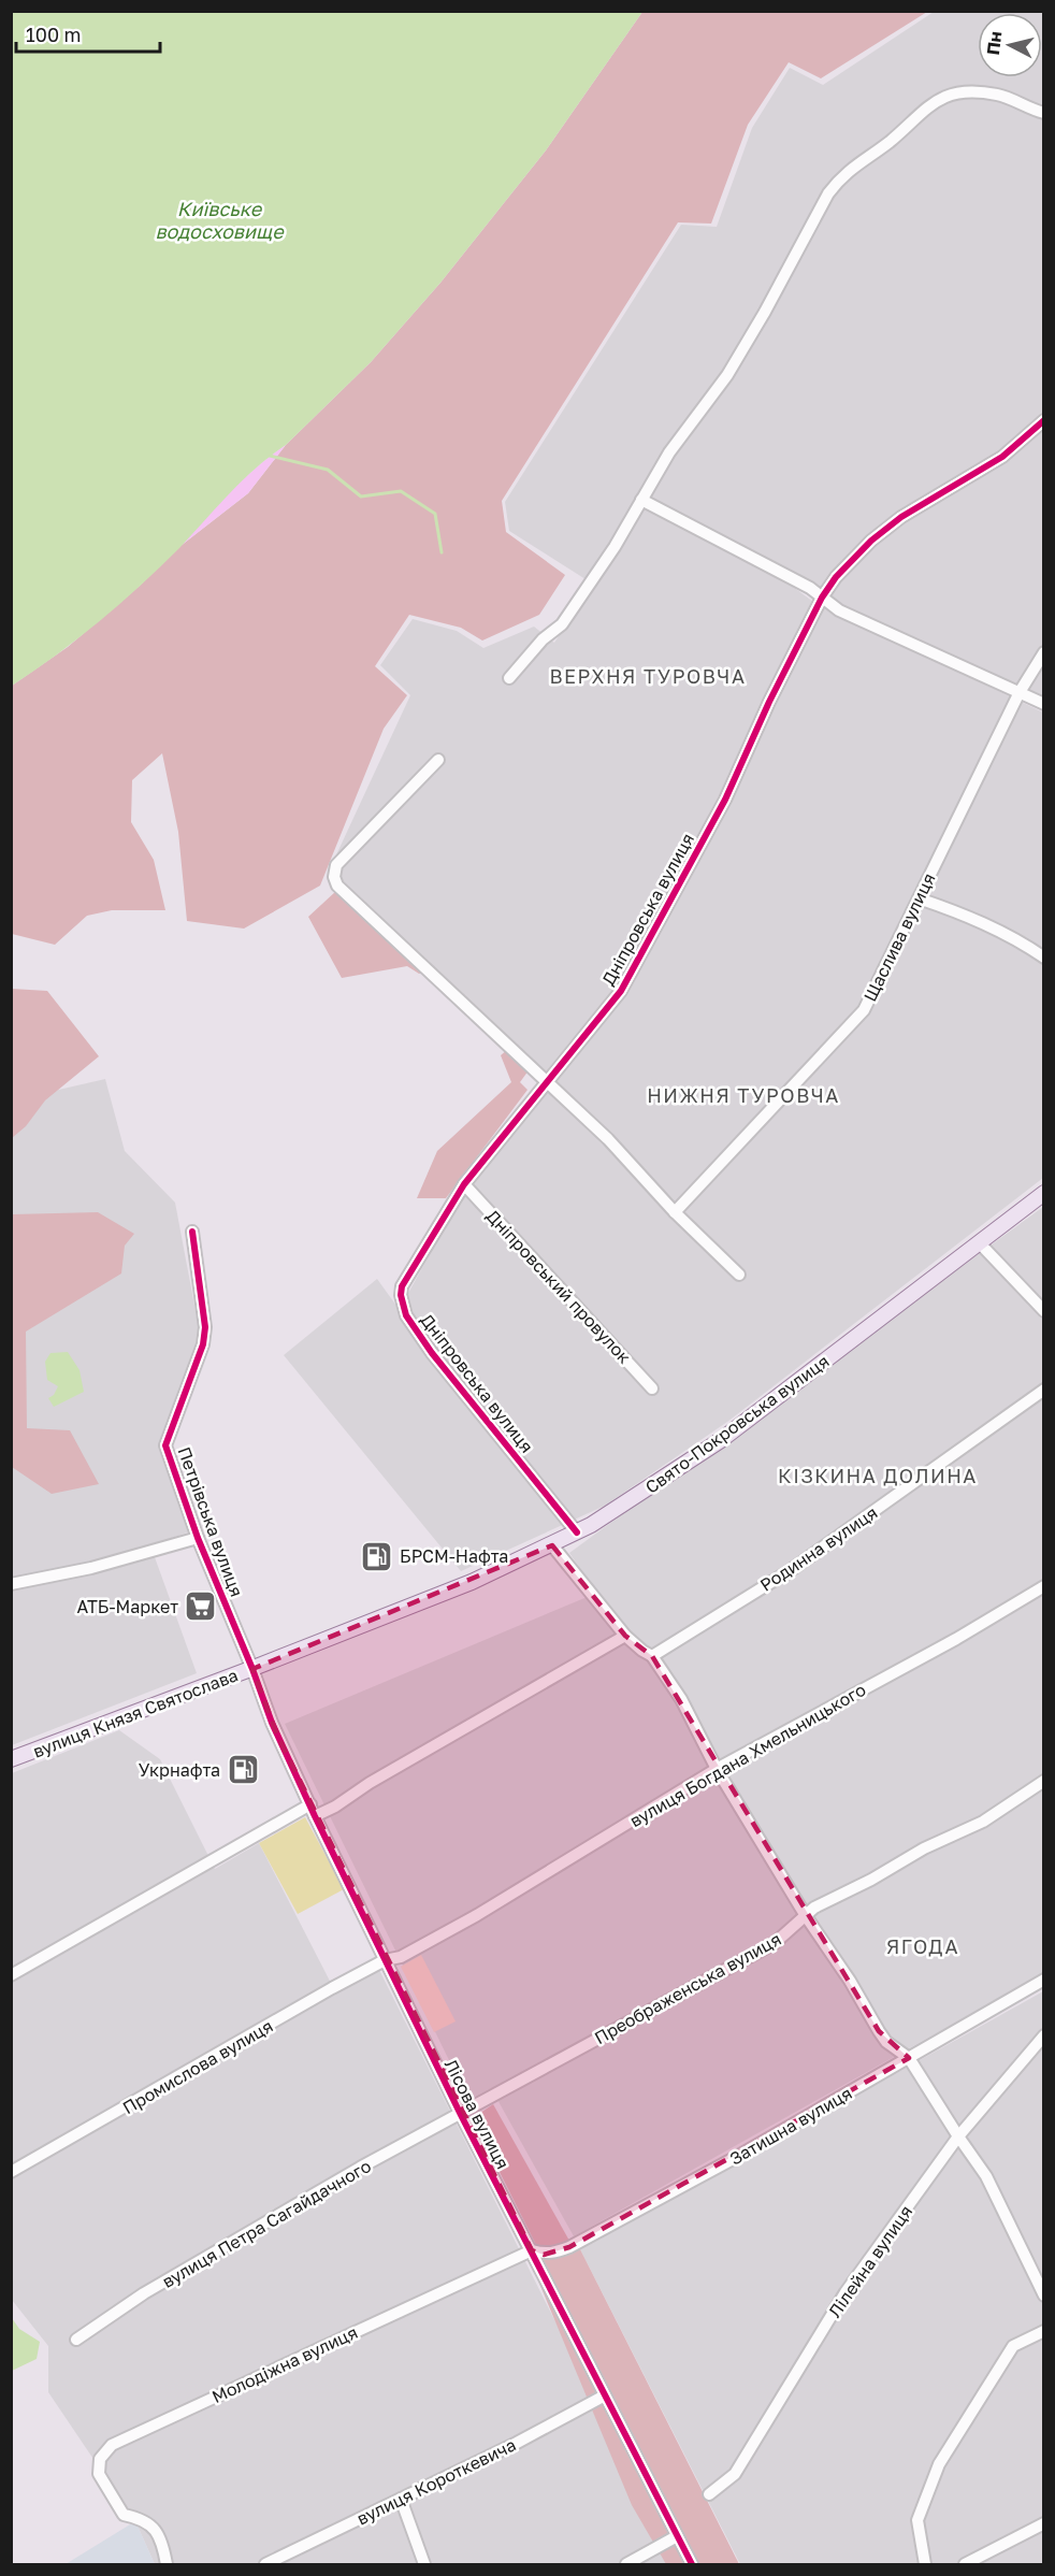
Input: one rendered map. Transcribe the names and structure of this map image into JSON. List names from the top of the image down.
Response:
{
  "streets": {
    "main road": ["Свято-Покровська вулиця", "вулиця Князя Святослава"],
    "street": [
      "Дніпровська вулиця",
      "Щаслива вулиця",
      "Дніпровський провулок",
      "Петрівська вулиця",
      "Родинна вулиця",
      "вулиця Богдана Хмельницького",
      "Преображенська вулиця",
      "Промислова вулиця",
      "Лісова вулиця",
      "Затишна вулиця",
      "вулиця Петра Сагайдачного",
      "Лілейна вулиця",
      "Молодіжна вулиця",
      "вулиця Короткевича"
    ]
  },
  "crossings": [
    ["Дніпровська вулиця", "Дніпровський провулок"],
    ["Дніпровська вулиця", "Свято-Покровська вулиця"],
    ["Свято-Покровська вулиця", "Петрівська вулиця"],
    ["Свято-Покровська вулиця", "вулиця Князя Святослава"],
    ["Свято-Покровська вулиця", "Лісова вулиця"],
    ["Петрівська вулиця", "вулиця Князя Святослава"],
    ["Петрівська вулиця", "Лісова вулиця"],
    ["вулиця Князя Святослава", "Лісова вулиця"],
    ["вулиця Богдана Хмельницького", "Промислова вулиця"],
    ["вулиця Богдана Хмельницького", "Лісова вулиця"],
    ["Преображенська вулиця", "Лісова вулиця"],
    ["Преображенська вулиця", "вулиця Петра Сагайдачного"],
    ["Промислова вулиця", "Лісова вулиця"],
    ["Лісова вулиця", "Затишна вулиця"],
    ["Лісова вулиця", "вулиця Петра Сагайдачного"],
    ["Лісова вулиця", "Молодіжна вулиця"],
    ["Лісова вулиця", "вулиця Короткевича"],
    ["Затишна вулиця", "Молодіжна вулиця"]
  ],
  "districts": [
    "ВЕРХНЯ ТУРОВЧА",
    "НИЖНЯ ТУРОВЧА",
    "КІЗКИНА ДОЛИНА",
    "ЯГОДА"
  ],
  "water": ["Київське водосховище"],
  "places": {
    "fuel station": ["БРСМ-Нафта", "Укрнафта"],
    "supermarket": ["АТБ-Маркет"]
  },
  "scale_bar": "100 m",
  "north": "left"
}
